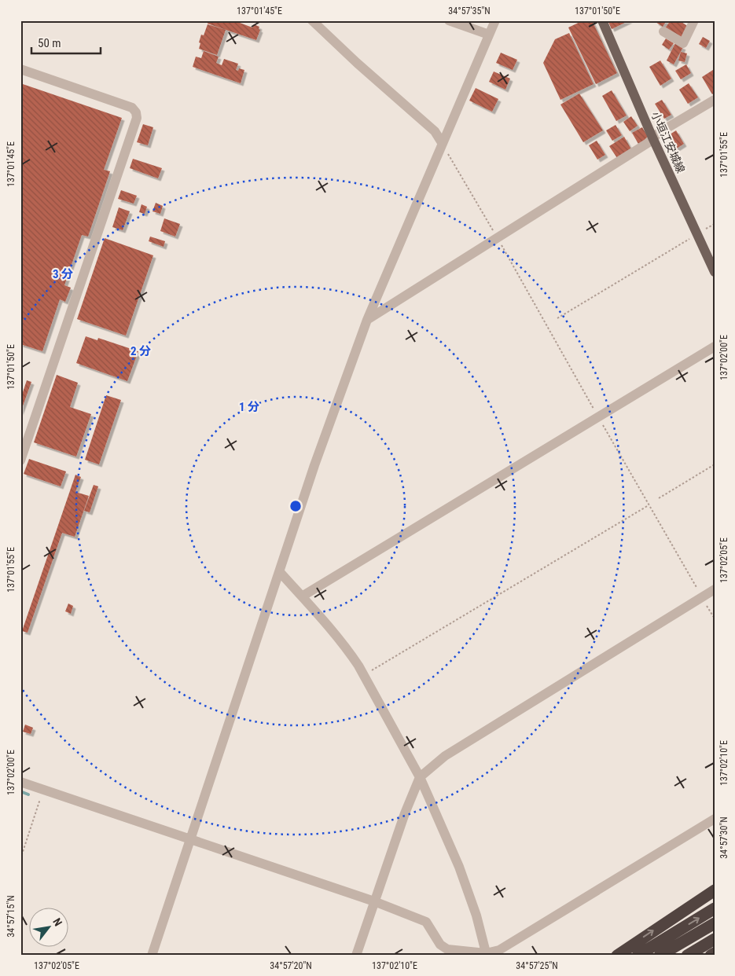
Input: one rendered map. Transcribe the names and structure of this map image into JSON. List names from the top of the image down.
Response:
{
  "streets": {
    "main road": ["小垣江安城線"]
  },
  "scale_bar": "50 m",
  "north": "top right",
  "coordinates": [
    "137°01'45\"E",
    "34°57'35\"N",
    "137°01'50\"E",
    "137°01'55\"E",
    "137°02'00\"E",
    "137°02'05\"E",
    "137°02'10\"E",
    "34°57'30\"N",
    "34°57'15\"N",
    "34°57'20\"N",
    "34°57'25\"N"
  ],
  "rings": ["3 分", "2 分", "1 分"]
}
